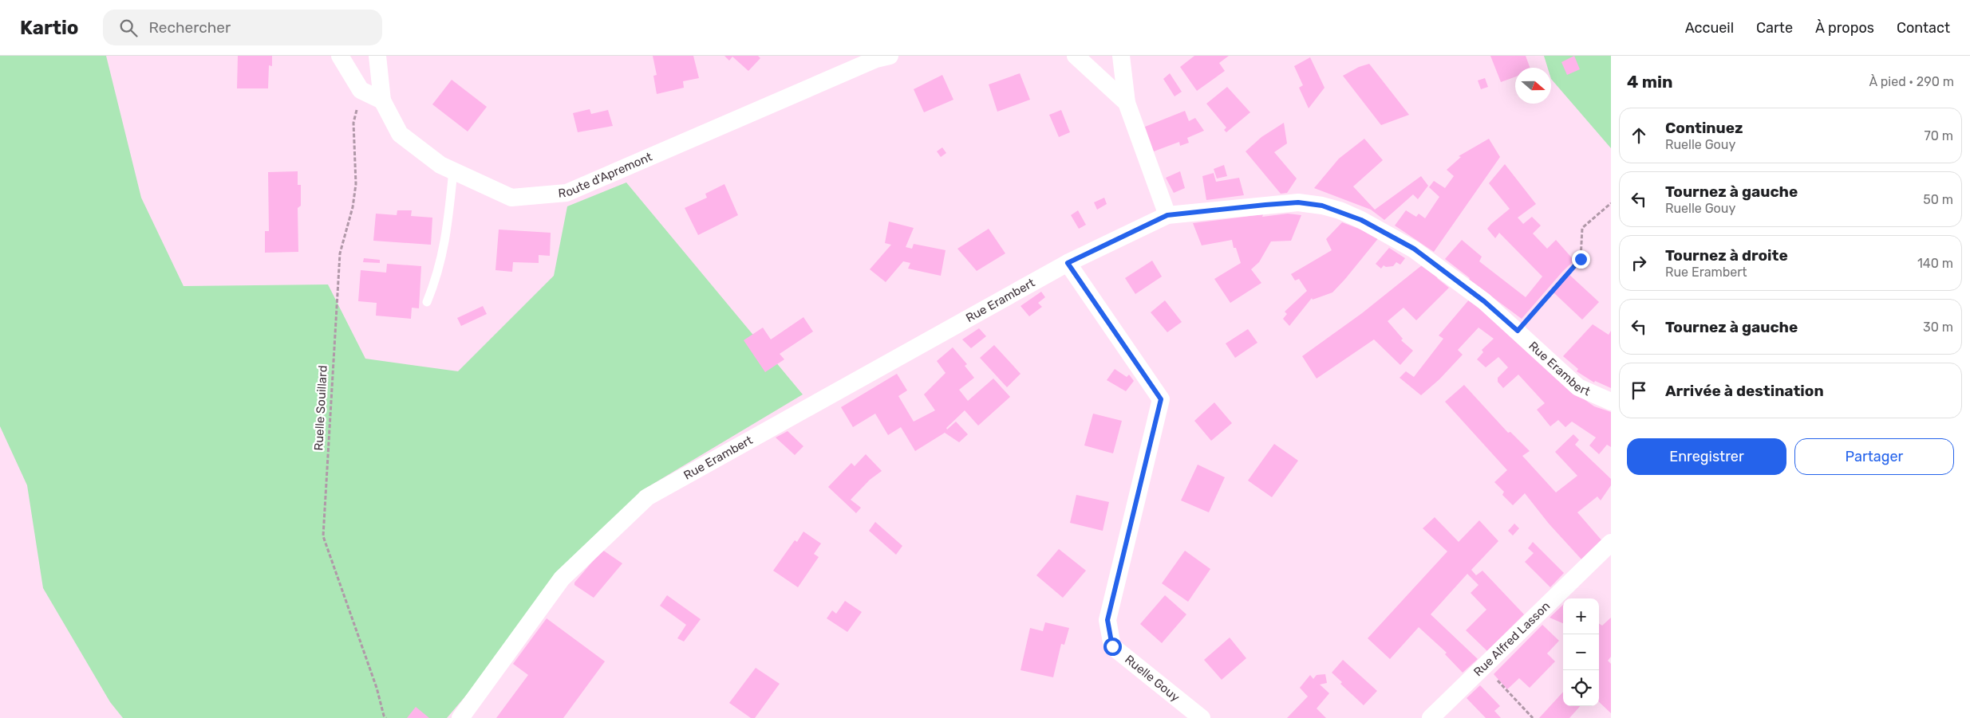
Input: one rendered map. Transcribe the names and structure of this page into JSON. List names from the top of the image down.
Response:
{
  "streets": {
    "street": [
      "Route d'Apremont",
      "Rue Erambert",
      "Rue Alfred Lasson",
      "Ruelle Gouy"
    ],
    "path": ["Ruelle Souillard"]
  },
  "crossings": [
    ["Rue Erambert", "Ruelle Gouy"]
  ],
  "north": "right",
  "page": {
    "header": "Kartio",
    "search": "Rechercher",
    "nav": [
      "Accueil",
      "Carte",
      "À propos",
      "Contact"
    ],
    "heading": ["4 min", "À pied · 290 m"],
    "list": [
      ["Continuez", "Ruelle Gouy", "70 m"],
      ["Tournez à gauche", "Ruelle Gouy", "50 m"],
      ["Tournez à droite", "Rue Erambert", "140 m"],
      ["Tournez à gauche", "30 m"],
      "Arrivée à destination"
    ],
    "buttons": ["Enregistrer", "Partager"],
    "map_buttons": ["+", "−"]
  }
}
